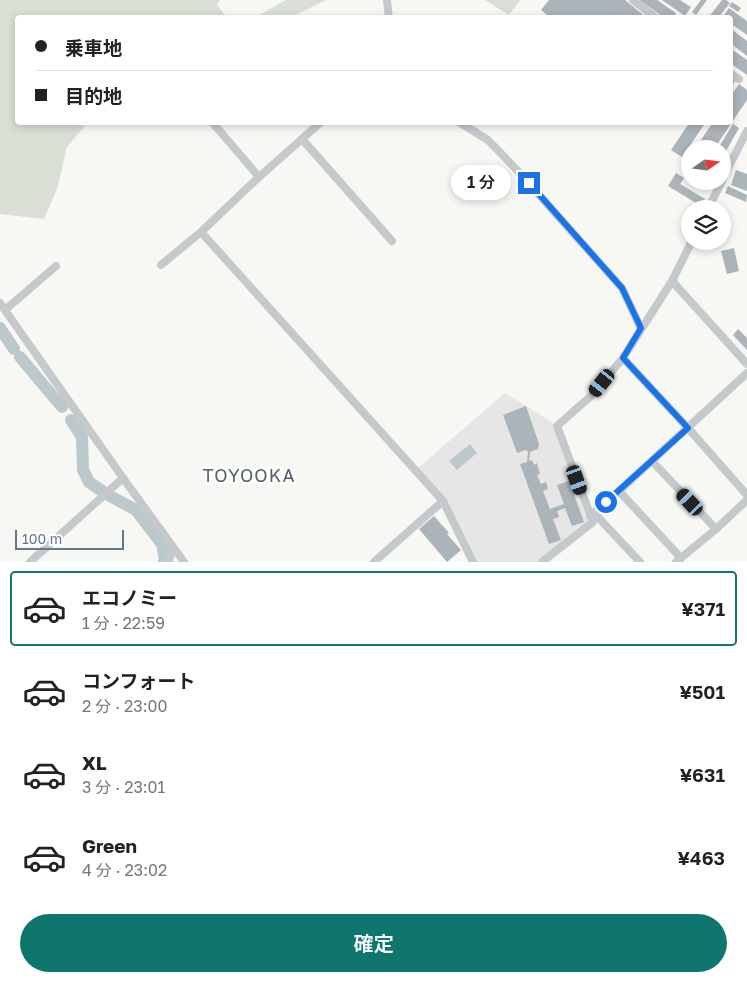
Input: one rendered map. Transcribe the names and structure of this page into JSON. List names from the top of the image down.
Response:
{
  "districts": ["TOYOOKA"],
  "scale_bar": "100 m",
  "north": "right",
  "page": {
    "banner": ["乗車地", "目的地"],
    "bubble": "1 分",
    "scale": "100 m",
    "list": [
      {
        "name": "エコノミー",
        "note": "1 分 · 22:59",
        "value": "¥371"
      },
      {
        "name": "コンフォート",
        "note": "2 分 · 23:00",
        "value": "¥501"
      },
      {
        "name": "XL",
        "note": "3 分 · 23:01",
        "value": "¥631"
      },
      {
        "name": "Green",
        "note": "4 分 · 23:02",
        "value": "¥463"
      }
    ],
    "buttons": "確定"
  }
}
